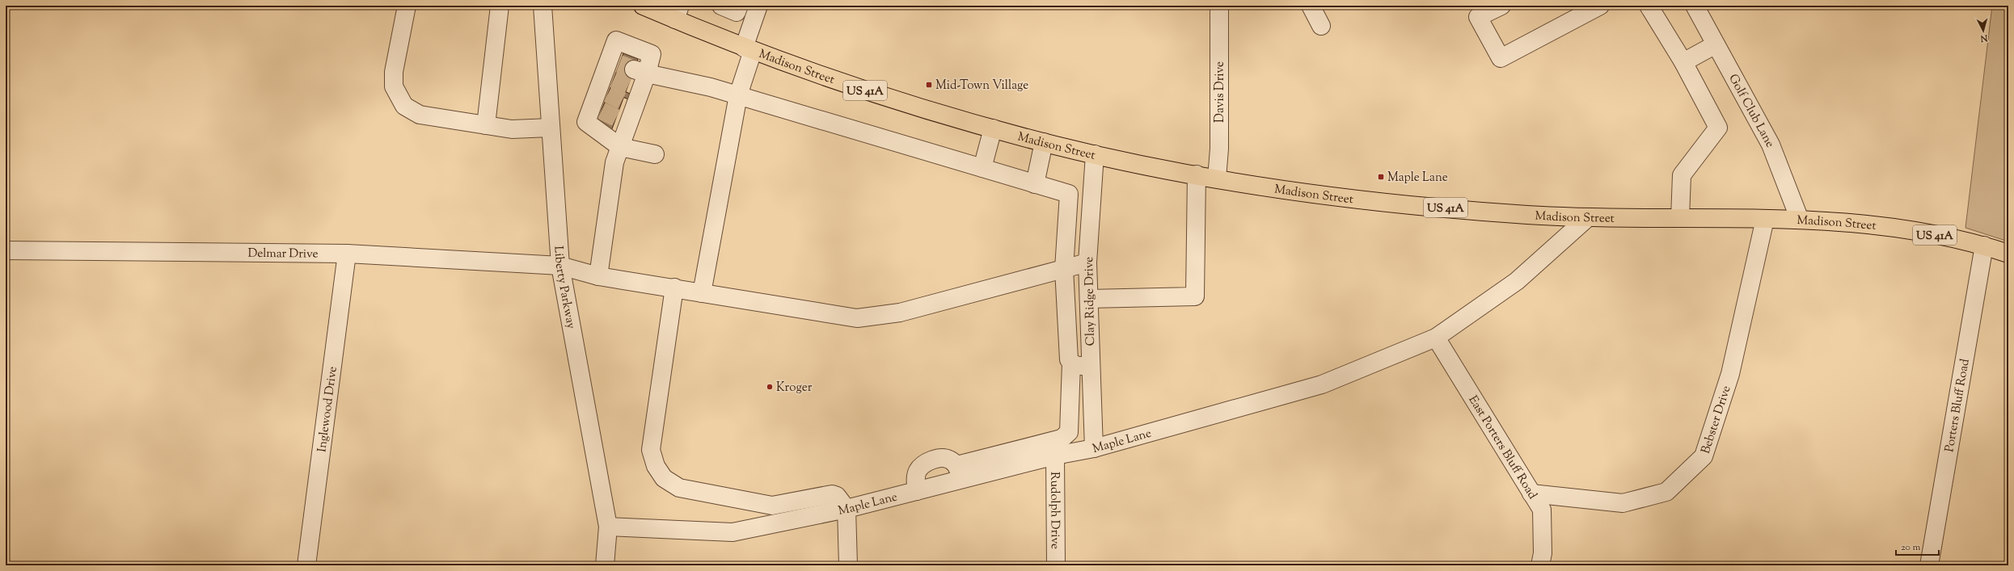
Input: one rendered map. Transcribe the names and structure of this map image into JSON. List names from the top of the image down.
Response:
{
  "streets": {
    "main road": ["Madison Street", "US 41A"],
    "street": [
      "Davis Drive",
      "Golf Club Lane",
      "Delmar Drive",
      "Liberty Parkway",
      "Clay Ridge Drive",
      "Porters Bluff Road",
      "Inglewood Drive",
      "Bebster Drive",
      "Maple Lane",
      "East Porters Bluff Road",
      "Rudolph Drive"
    ]
  },
  "crossings": [
    ["Madison Street", "Davis Drive"],
    ["Madison Street", "Golf Club Lane"],
    ["Madison Street", "Clay Ridge Drive"],
    ["Madison Street", "Porters Bluff Road"],
    ["Madison Street", "Bebster Drive"],
    ["Madison Street", "Maple Lane"],
    ["Delmar Drive", "Liberty Parkway"],
    ["Delmar Drive", "Clay Ridge Drive"],
    ["Delmar Drive", "Inglewood Drive"],
    ["Liberty Parkway", "Maple Lane"],
    ["Clay Ridge Drive", "Maple Lane"],
    ["Bebster Drive", "East Porters Bluff Road"],
    ["Maple Lane", "East Porters Bluff Road"],
    ["Maple Lane", "Rudolph Drive"]
  ],
  "places": {
    "transit": ["Mid-Town Village", "Maple Lane"],
    "other": ["Kroger"]
  },
  "scale_bar": "20 m",
  "north": "bottom"
}
